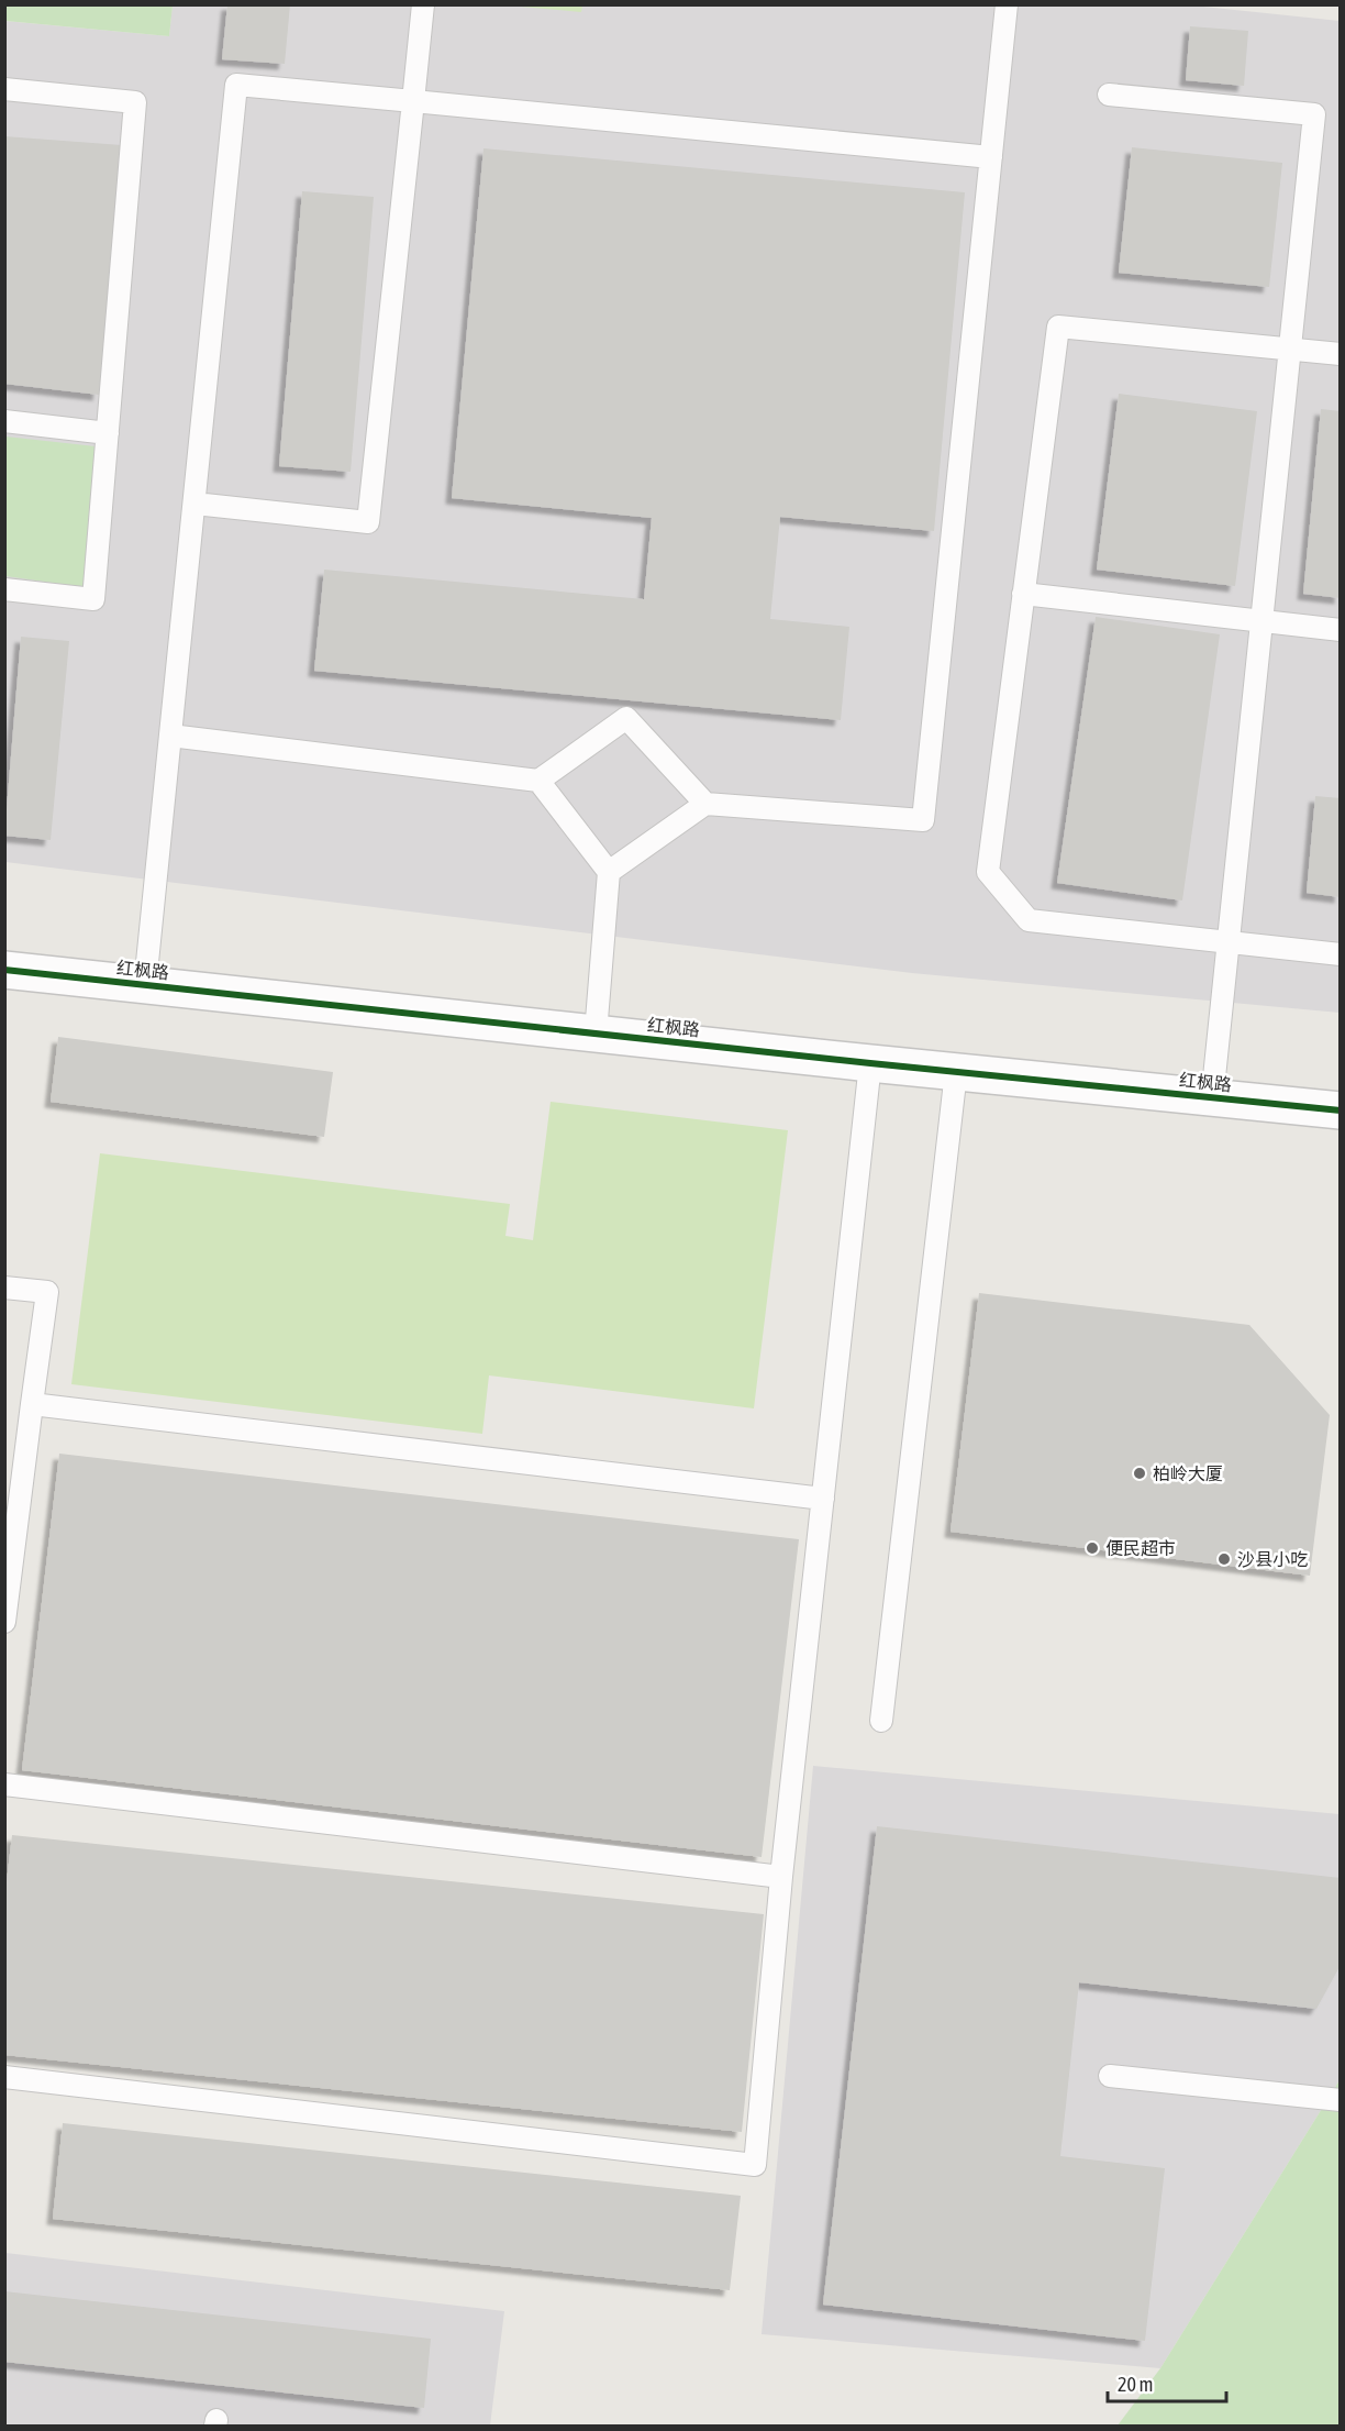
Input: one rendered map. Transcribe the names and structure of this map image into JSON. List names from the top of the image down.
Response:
{
  "streets": {
    "street": ["红枫路"]
  },
  "places": ["柏岭大厦", "便民超市", "沙县小吃"],
  "scale_bar": "20 m"
}
